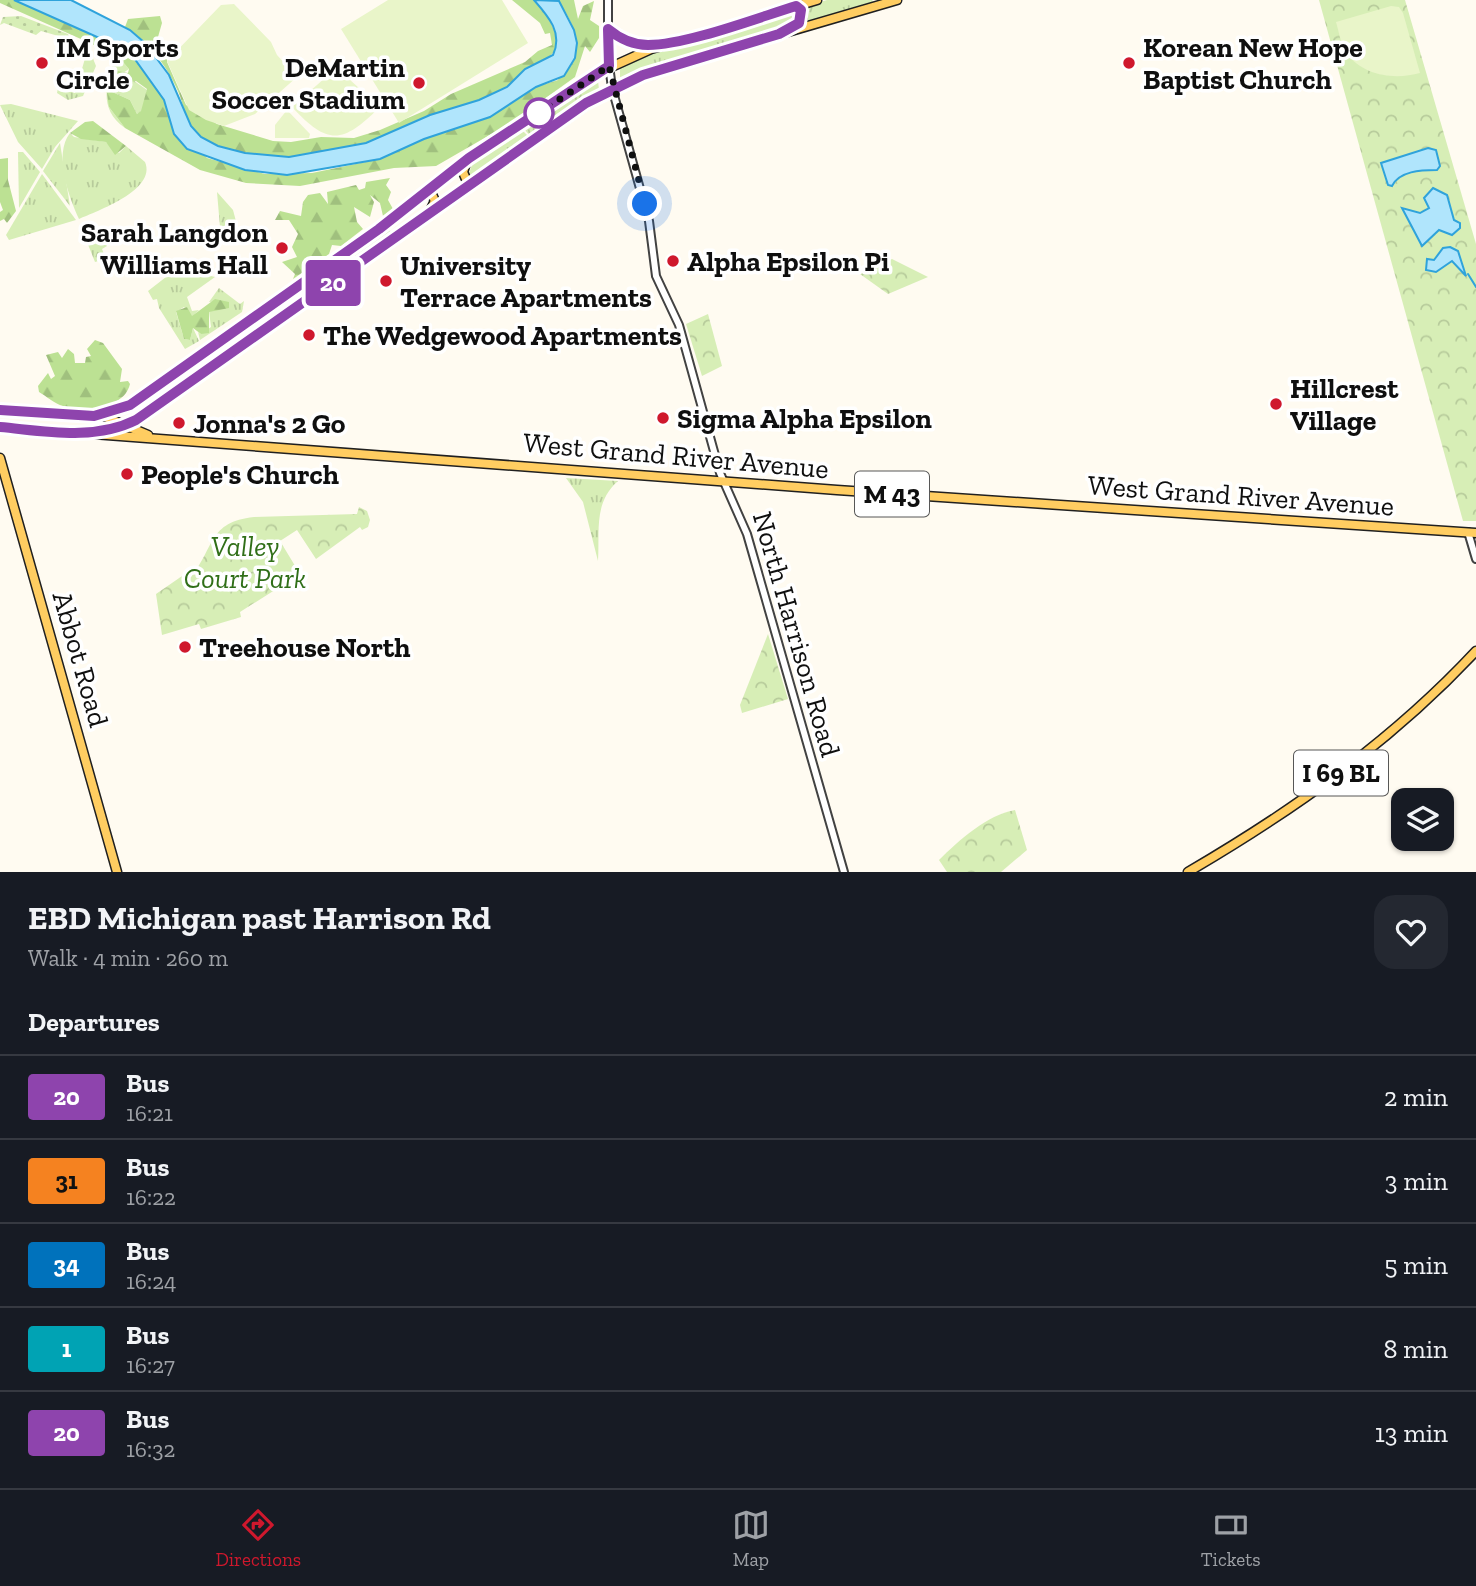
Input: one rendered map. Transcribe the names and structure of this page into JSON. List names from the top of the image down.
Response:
{
  "streets": {
    "main road": [
      "West Grand River Avenue",
      "M 43",
      "Abbot Road",
      "I 69 BL"
    ],
    "street": ["North Harrison Road"]
  },
  "crossings": [
    ["West Grand River Avenue", "North Harrison Road"]
  ],
  "parks": ["Valley Court Park"],
  "places": [
    "IM Sports Circle",
    "Korean New Hope Baptist Church",
    "DeMartin Soccer Stadium",
    "Sarah Langdon Williams Hall",
    "Alpha Epsilon Pi",
    "University Terrace Apartments",
    "The Wedgewood Apartments",
    "Hillcrest Village",
    "Sigma Alpha Epsilon",
    "Jonna's 2 Go",
    "People's Church",
    "Treehouse North"
  ],
  "lines": ["bus line 20"],
  "page": {
    "on_map": "20",
    "heading": [
      ["EBD Michigan past Harrison Rd", "Walk · 4 min · 260 m"],
      "Departures"
    ],
    "list": [
      {
        "mark": "20",
        "name": "Bus",
        "note": "16:21",
        "value": "2 min"
      },
      {
        "mark": "31",
        "name": "Bus",
        "note": "16:22",
        "value": "3 min"
      },
      {
        "mark": "34",
        "name": "Bus",
        "note": "16:24",
        "value": "5 min"
      },
      {
        "mark": "1",
        "name": "Bus",
        "note": "16:27",
        "value": "8 min"
      },
      {
        "mark": "20",
        "name": "Bus",
        "note": "16:32",
        "value": "13 min"
      }
    ],
    "tabs": ["Directions", "Map", "Tickets"]
  }
}
